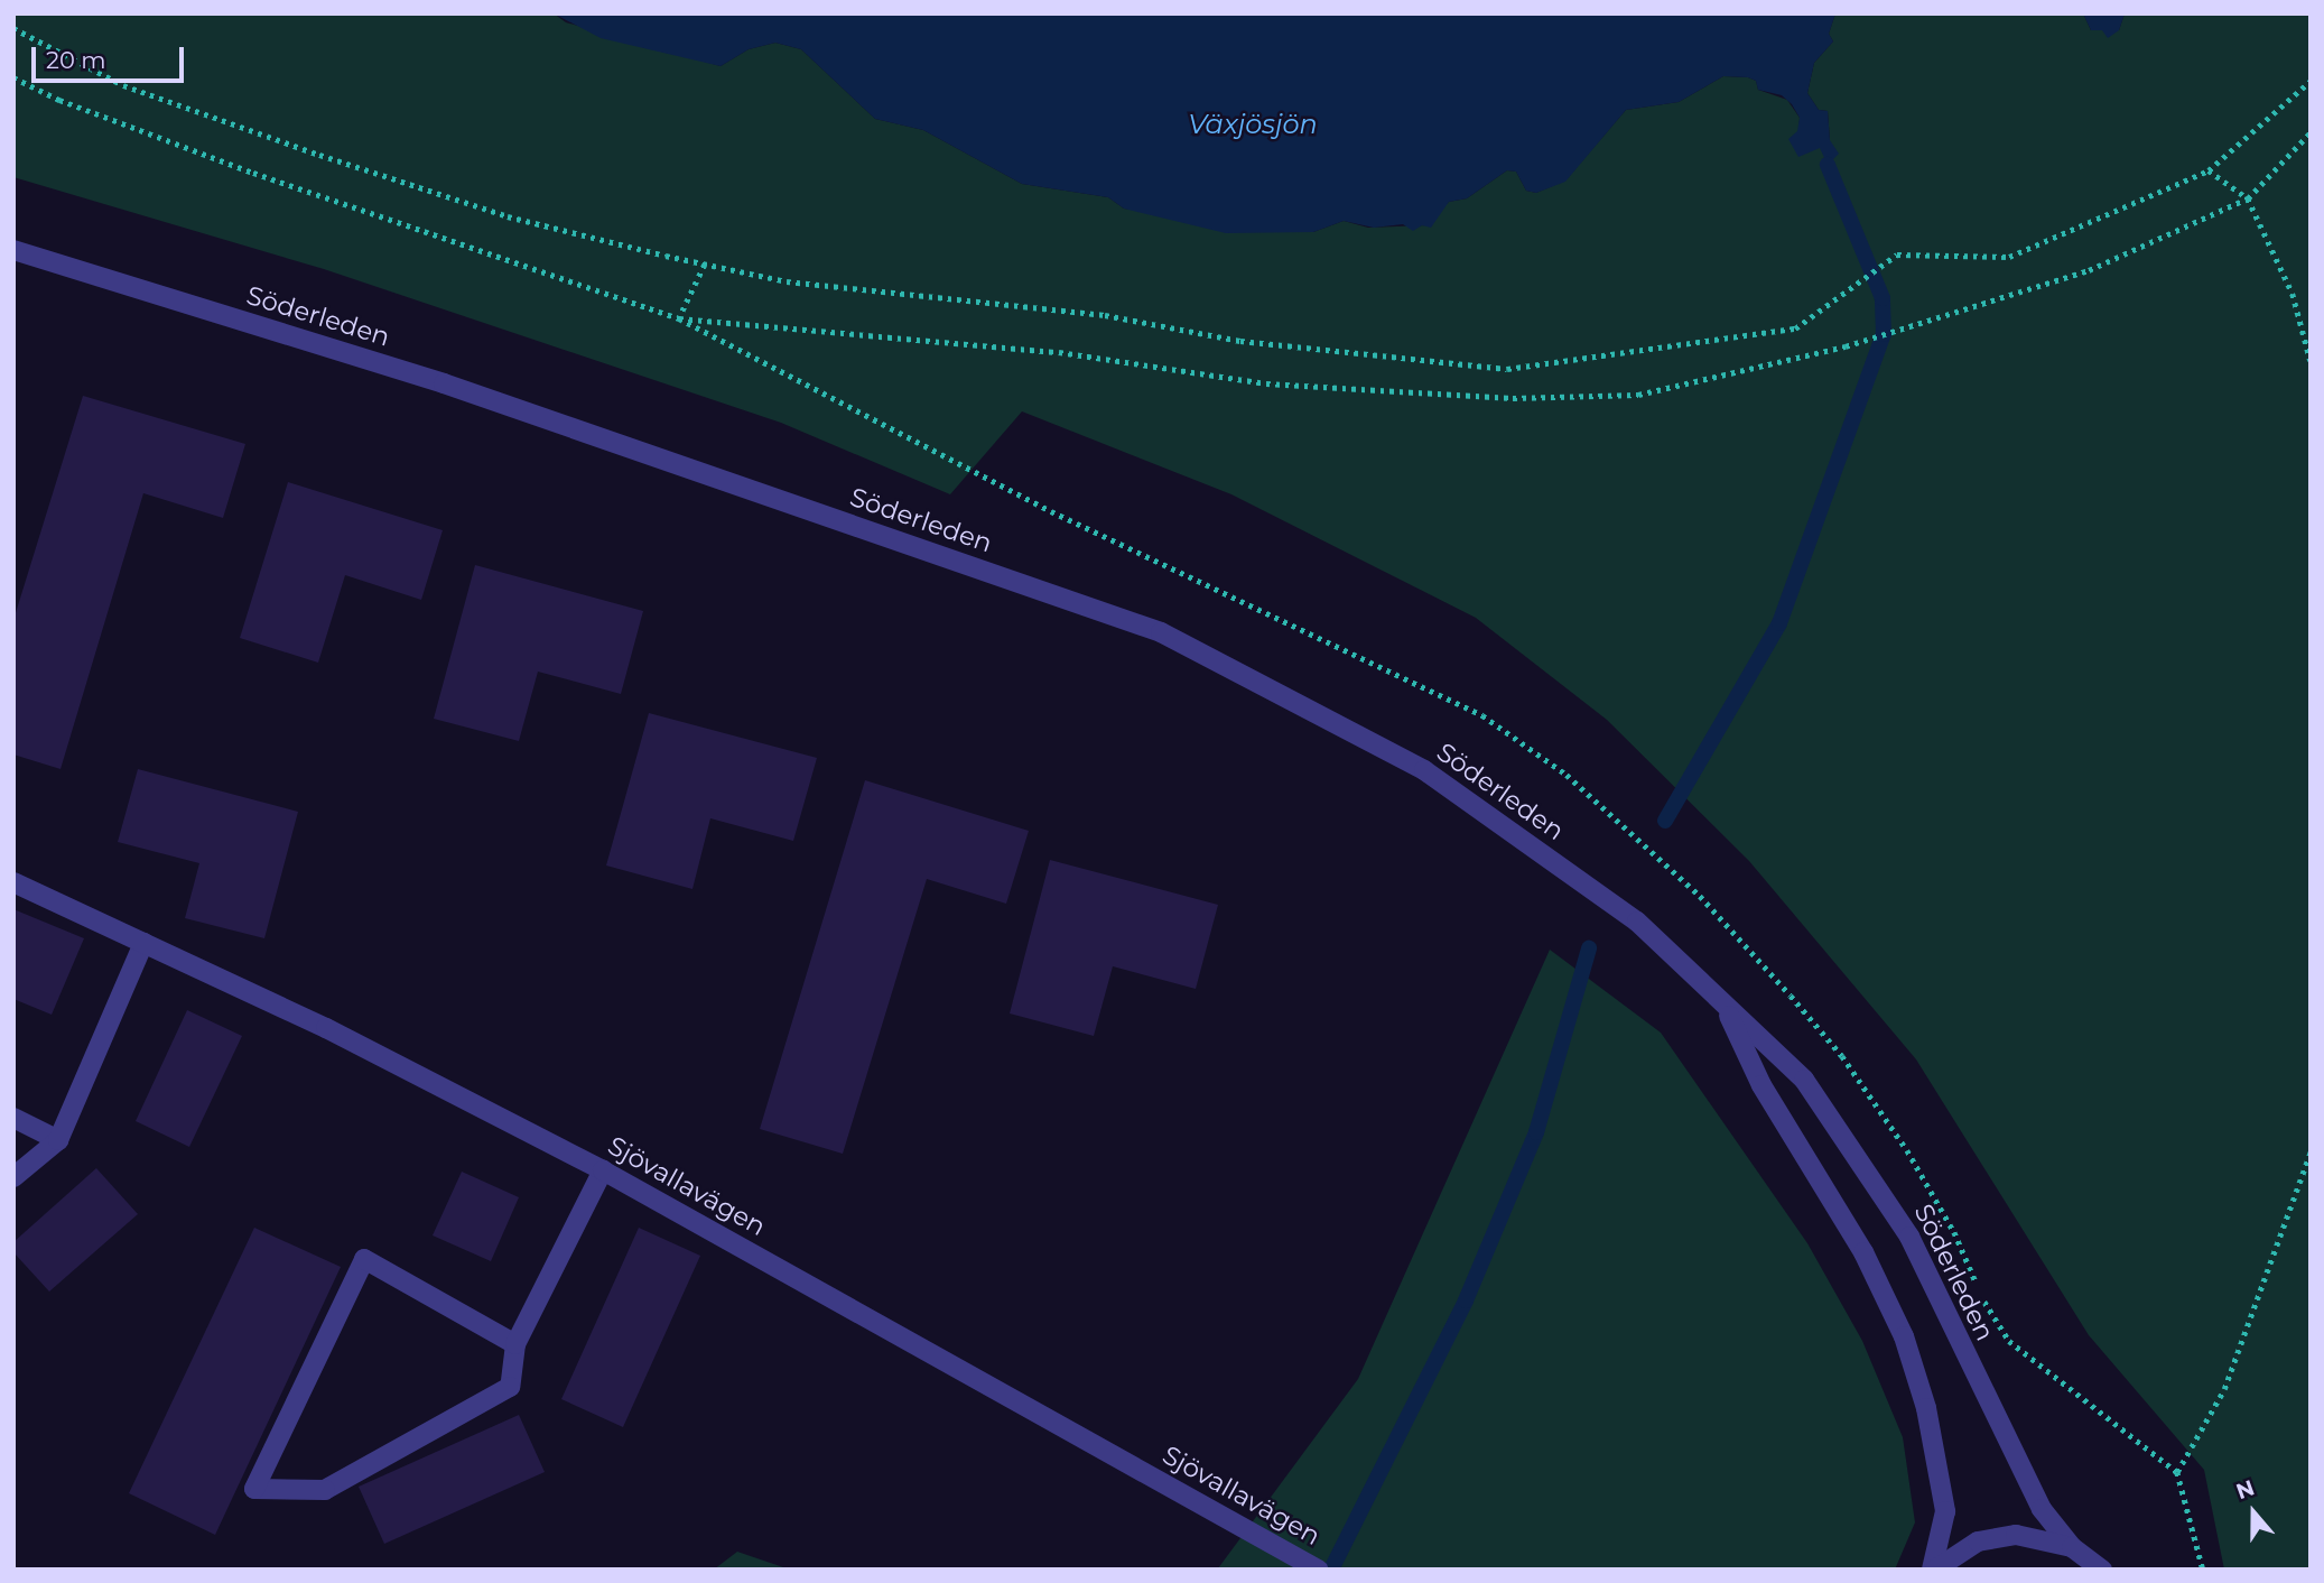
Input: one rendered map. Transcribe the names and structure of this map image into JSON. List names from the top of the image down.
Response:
{
  "streets": {
    "street": ["Söderleden", "Sjövallavägen"]
  },
  "water": ["Växjösjön"],
  "scale_bar": "20 m",
  "north": "top"
}
